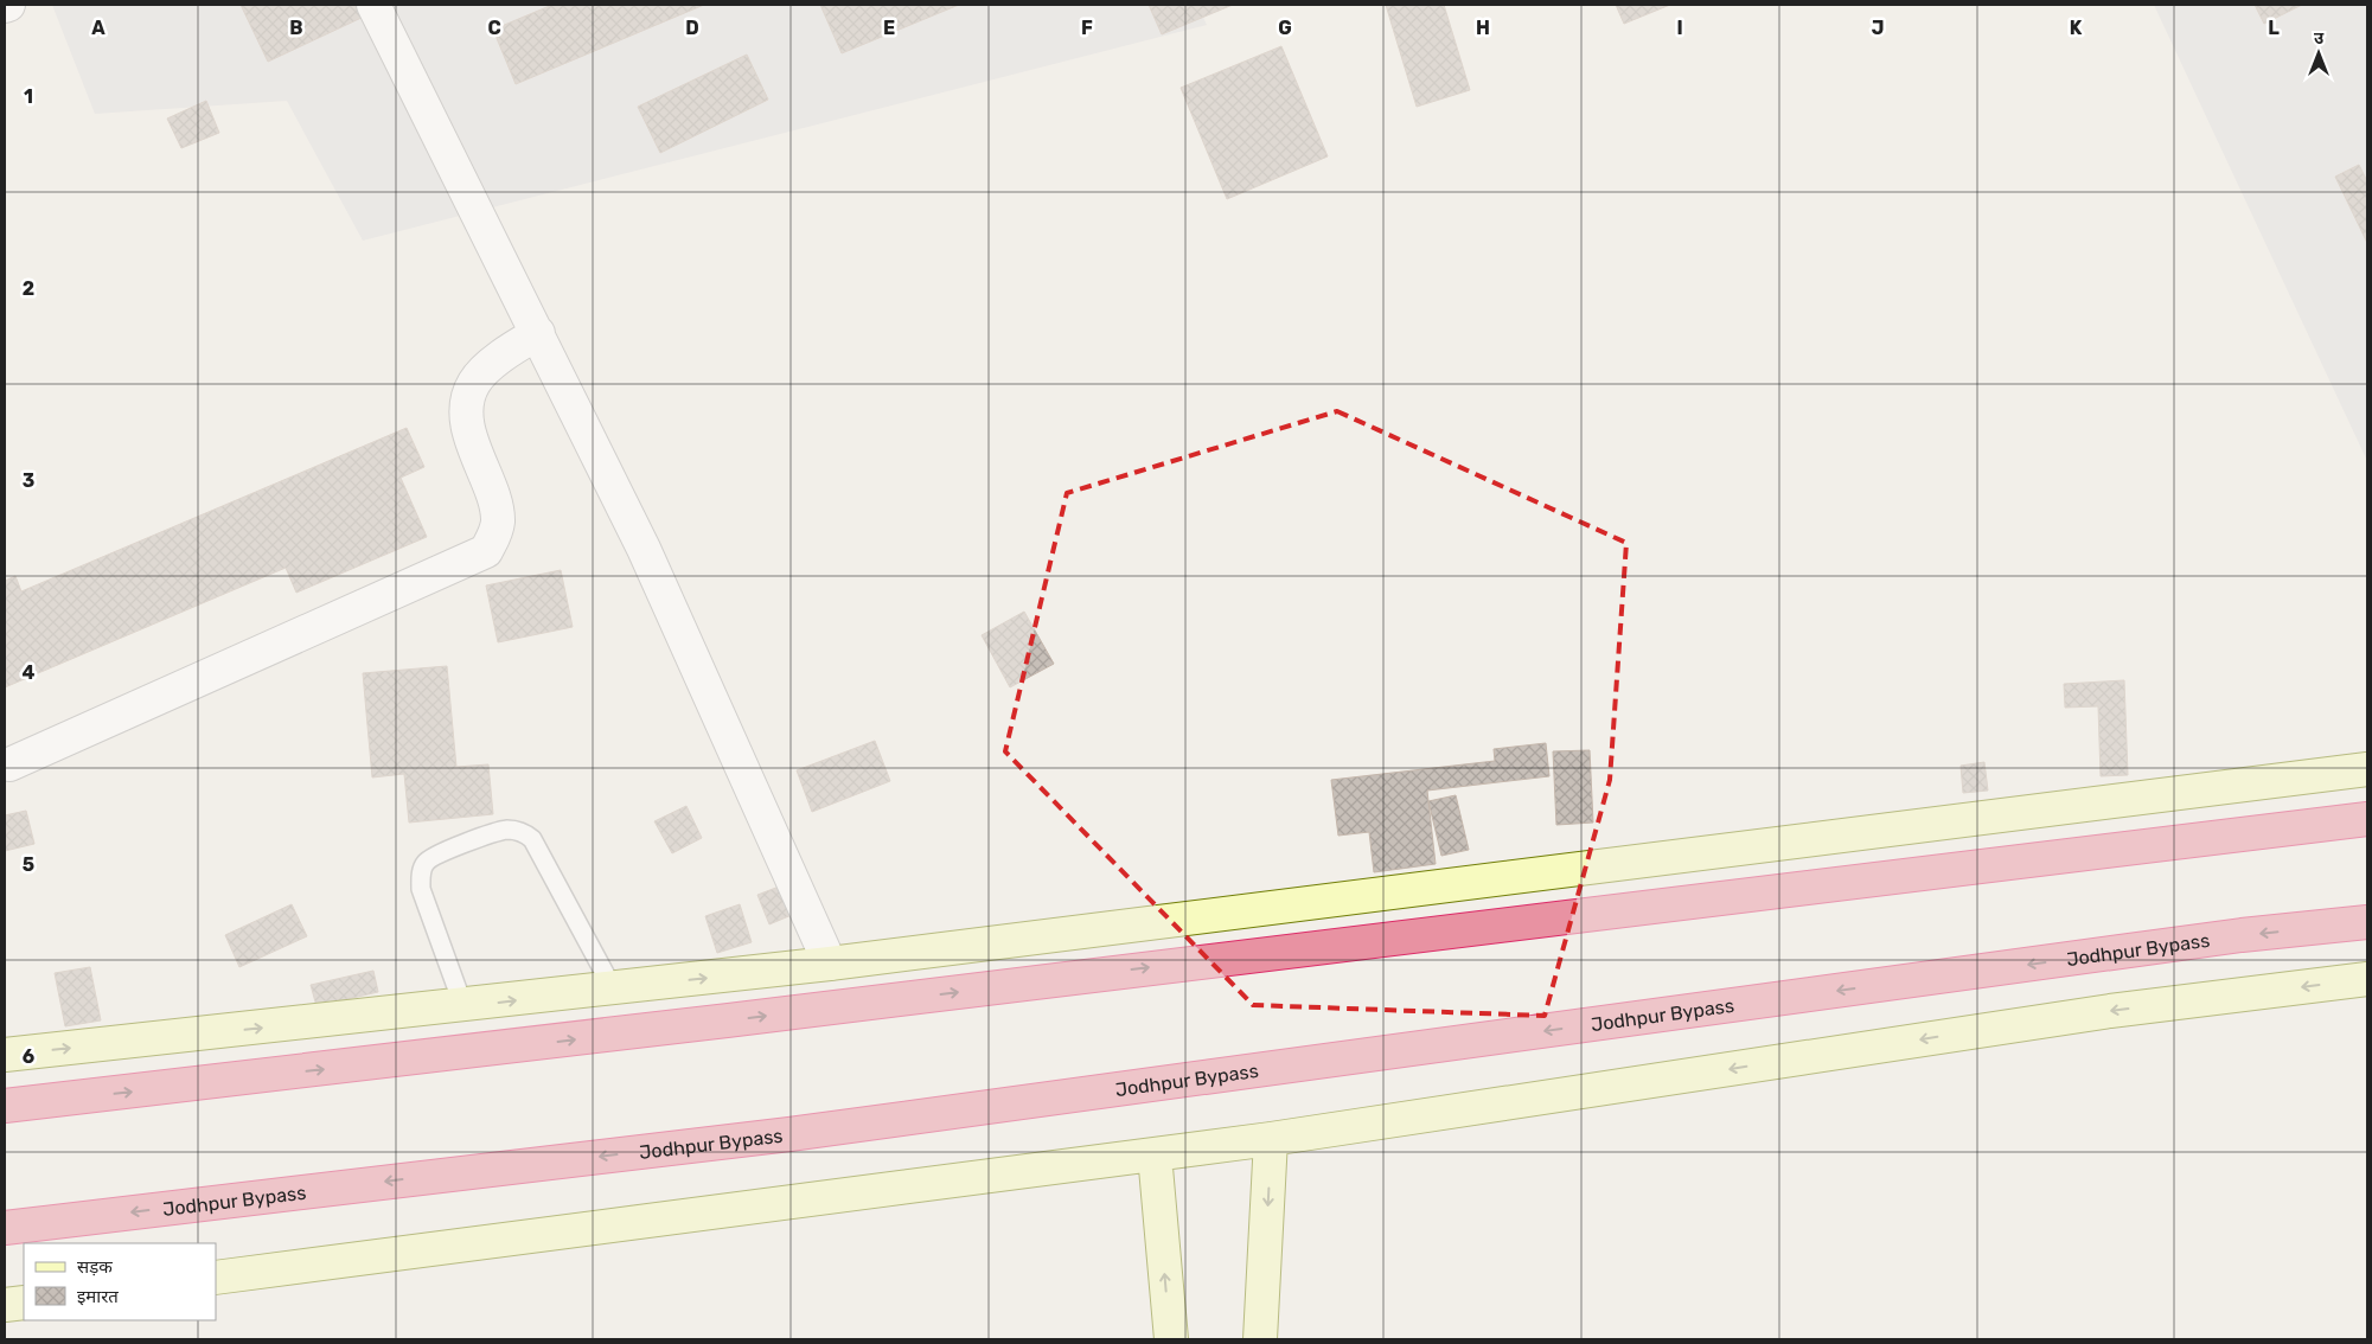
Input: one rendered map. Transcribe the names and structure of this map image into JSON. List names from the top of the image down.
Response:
{
  "streets": {
    "highway": ["Jodhpur Bypass"]
  },
  "legend": ["सड़क", "इमारत"],
  "north": "top",
  "grid": {
    "columns": [
      "A",
      "B",
      "C",
      "D",
      "E",
      "F",
      "G",
      "H",
      "I",
      "J",
      "K",
      "L"
    ],
    "rows": [
      "1",
      "2",
      "3",
      "4",
      "5",
      "6"
    ]
  }
}
